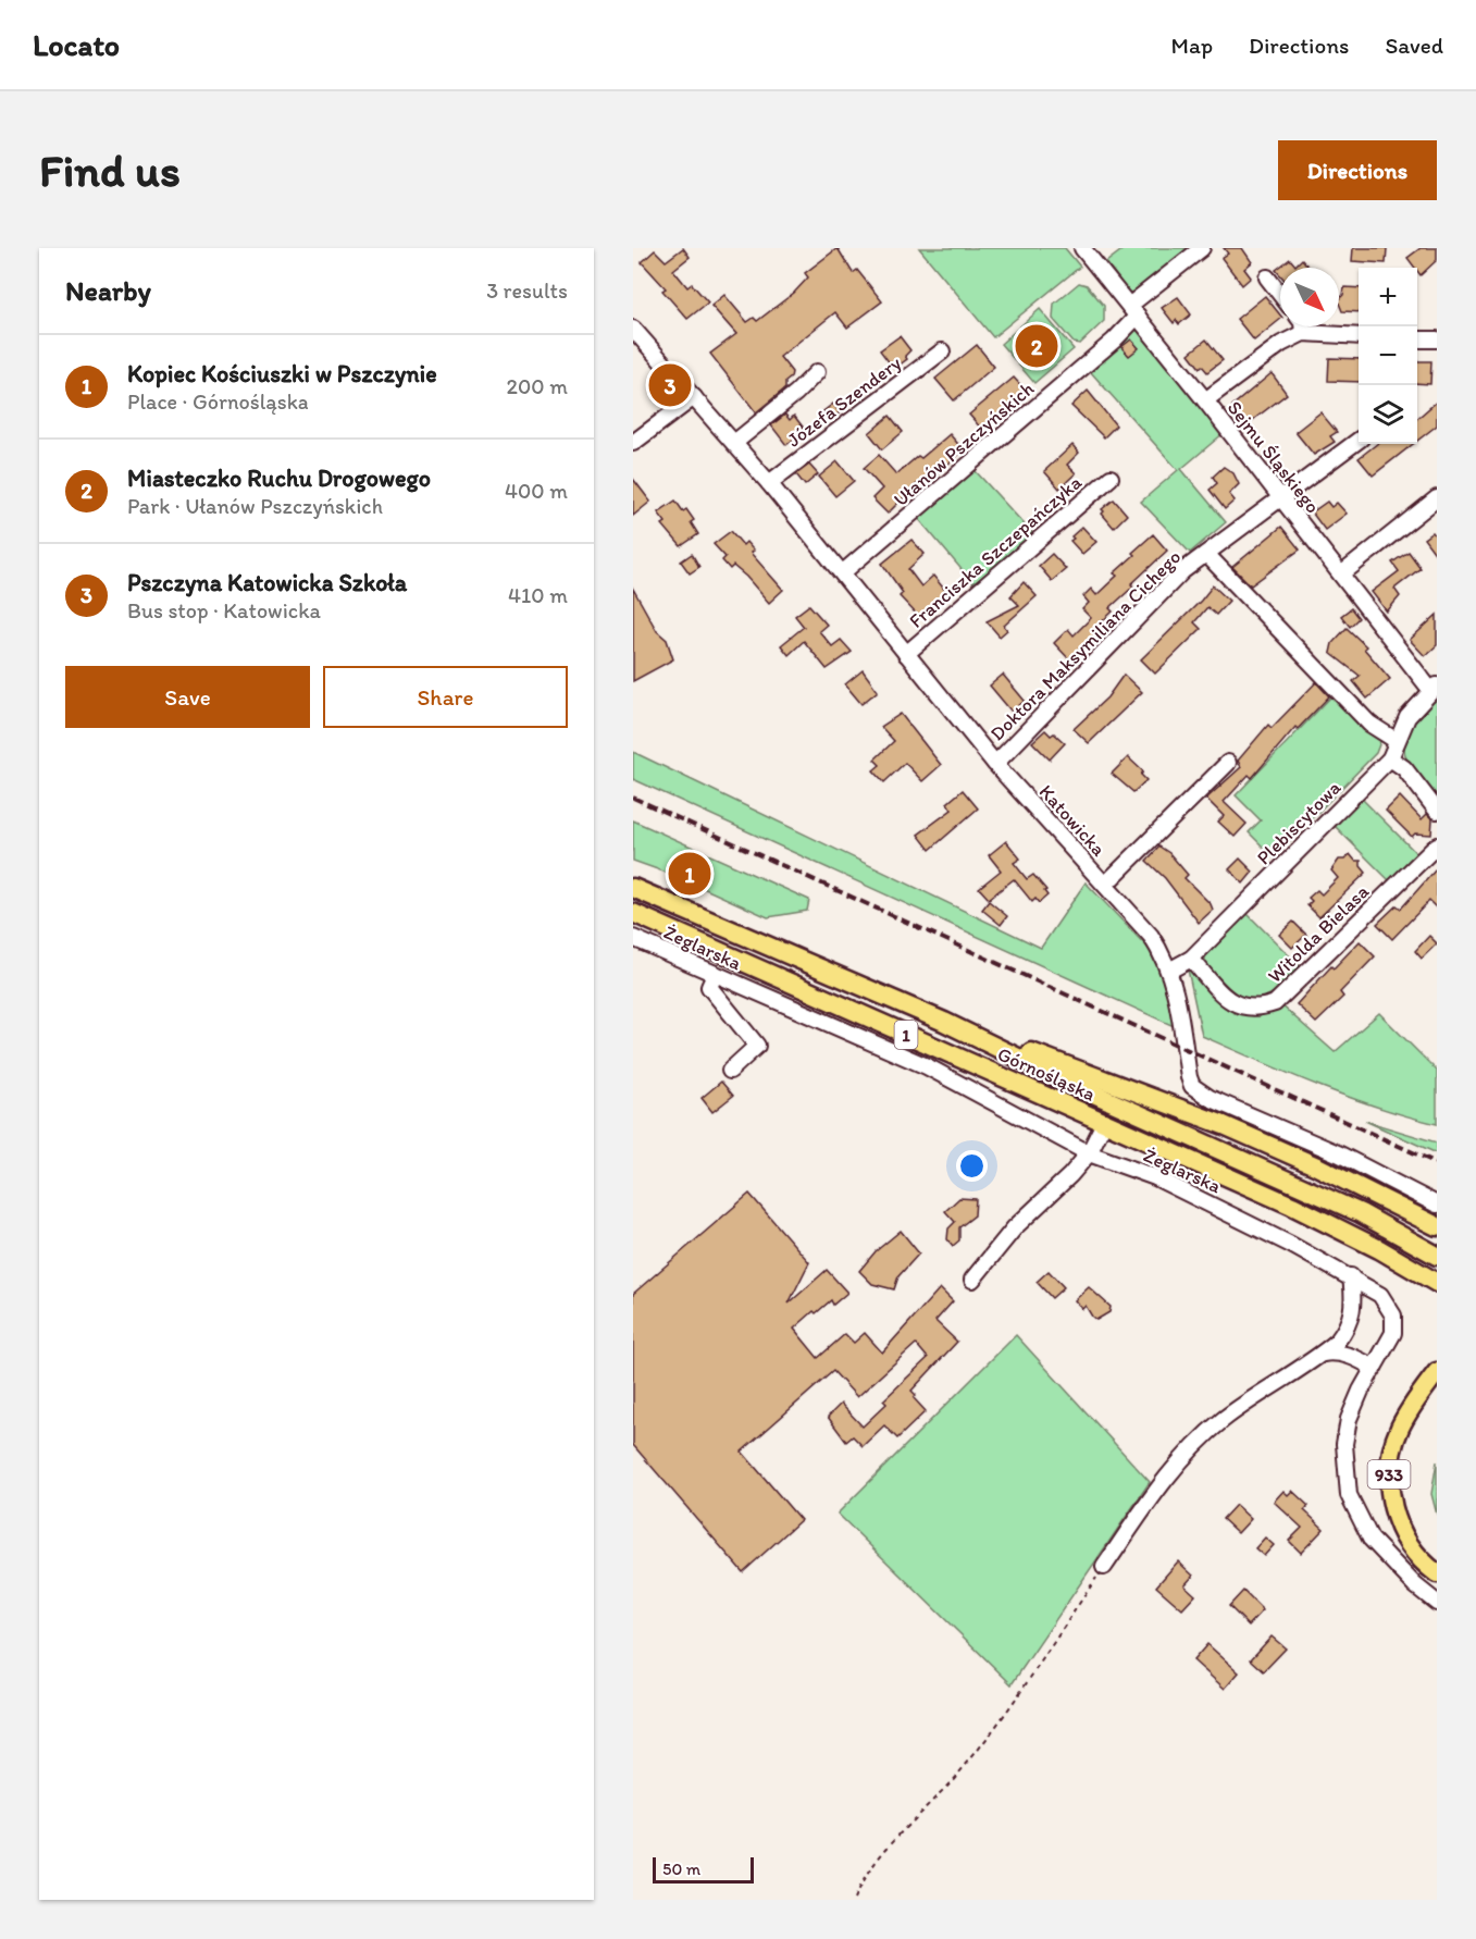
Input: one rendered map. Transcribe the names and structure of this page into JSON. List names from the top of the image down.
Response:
{
  "streets": {
    "main road": ["1", "Górnośląska", "933"],
    "street": [
      "Józefa Szendery",
      "Ułanów Pszczyńskich",
      "Sejmu Śląskiego",
      "Franciszka Szczepańczyka",
      "Doktora Maksymiliana Cichego",
      "Katowicka",
      "Plebiscytowa",
      "Witolda Bielasa",
      "Żeglarska"
    ]
  },
  "crossings": [
    ["Józefa Szendery", "Katowicka"],
    ["Ułanów Pszczyńskich", "Sejmu Śląskiego"],
    ["Ułanów Pszczyńskich", "Katowicka"],
    ["Sejmu Śląskiego", "Doktora Maksymiliana Cichego"],
    ["Sejmu Śląskiego", "Plebiscytowa"],
    ["Franciszka Szczepańczyka", "Katowicka"],
    ["Doktora Maksymiliana Cichego", "Katowicka"],
    ["Katowicka", "Plebiscytowa"],
    ["Plebiscytowa", "Witolda Bielasa"]
  ],
  "scale_bar": "50 m",
  "north": "bottom right",
  "page": {
    "header": "Locato",
    "nav": ["Map", "Directions", "Saved"],
    "buttons": [
      "Directions",
      ["Save", "Share"]
    ],
    "title": "Find us",
    "heading": ["Nearby", "3 results"],
    "map_buttons": ["+", "−"],
    "pins": ["2", "3", "1"],
    "list": [
      {
        "mark": "1",
        "name": "Kopiec Kościuszki w Pszczynie",
        "note": "Place · Górnośląska",
        "value": "200 m"
      },
      {
        "mark": "2",
        "name": "Miasteczko Ruchu Drogowego",
        "note": "Park · Ułanów Pszczyńskich",
        "value": "400 m"
      },
      {
        "mark": "3",
        "name": "Pszczyna Katowicka Szkoła",
        "note": "Bus stop · Katowicka",
        "value": "410 m"
      }
    ],
    "scale": "50 m"
  }
}
